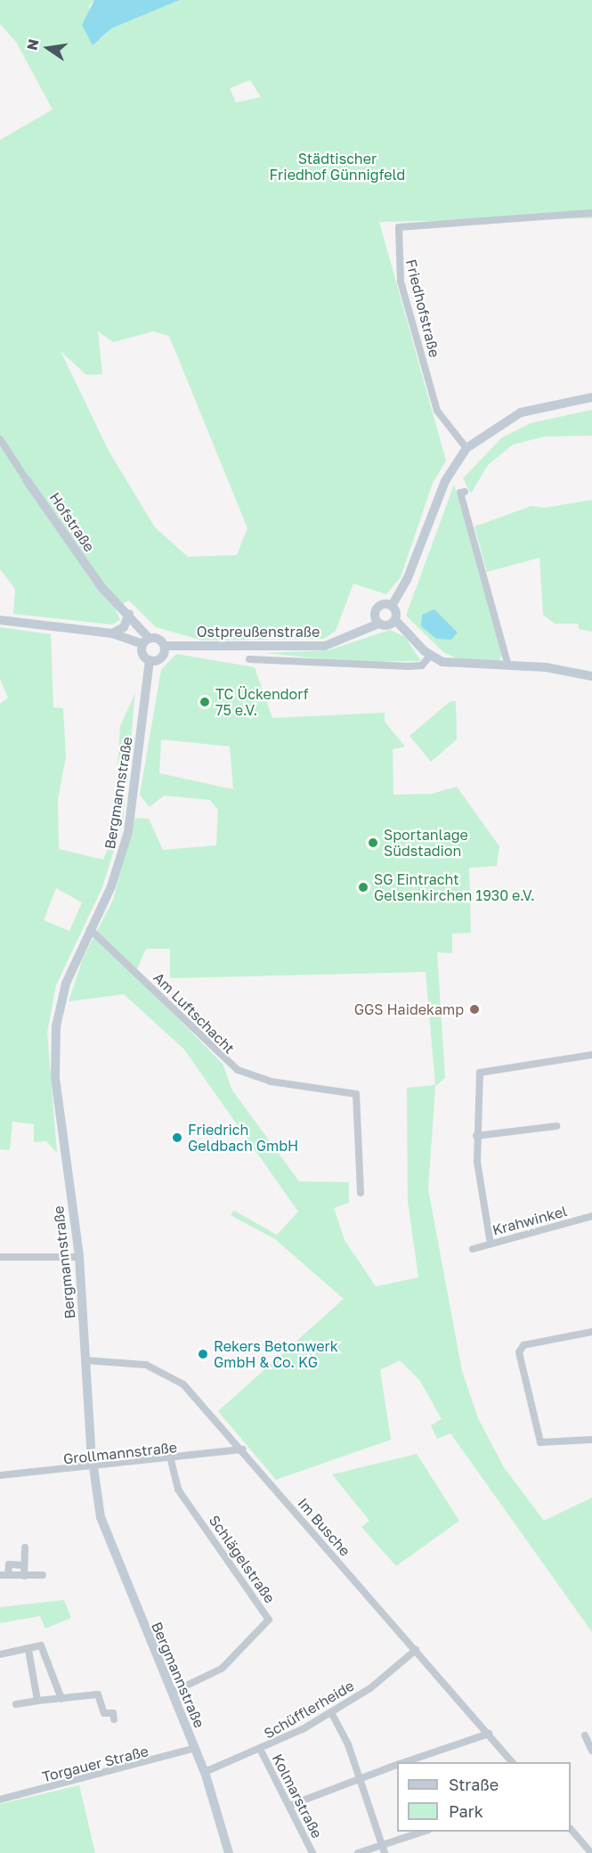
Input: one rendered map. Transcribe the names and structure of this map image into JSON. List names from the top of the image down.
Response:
{
  "streets": {
    "street": [
      "Friedhofstraße",
      "Hofstraße",
      "Ostpreußenstraße",
      "Bergmannstraße",
      "Am Luftschacht",
      "Krahwinkel",
      "Grollmannstraße",
      "Im Busche",
      "Schlägelstraße",
      "Schüfflerheide",
      "Torgauer Straße",
      "Kolmarstraße"
    ]
  },
  "crossings": [
    ["Hofstraße", "Ostpreußenstraße"],
    ["Hofstraße", "Bergmannstraße"],
    ["Ostpreußenstraße", "Bergmannstraße"],
    ["Bergmannstraße", "Am Luftschacht"],
    ["Bergmannstraße", "Grollmannstraße"],
    ["Bergmannstraße", "Im Busche"],
    ["Bergmannstraße", "Schlägelstraße"],
    ["Bergmannstraße", "Schüfflerheide"],
    ["Bergmannstraße", "Torgauer Straße"],
    ["Grollmannstraße", "Im Busche"],
    ["Grollmannstraße", "Schlägelstraße"],
    ["Im Busche", "Schüfflerheide"],
    ["Schüfflerheide", "Kolmarstraße"]
  ],
  "parks": ["Städtischer Friedhof Günnigfeld"],
  "places": [
    "TC Ückendorf 75 e.V.",
    "Sportanlage Südstadion",
    "SG Eintracht Gelsenkirchen 1930 e.V.",
    "GGS Haidekamp",
    "Friedrich Geldbach GmbH",
    "Rekers Betonwerk GmbH & Co. KG"
  ],
  "legend": ["Straße", "Park"],
  "north": "left"
}
